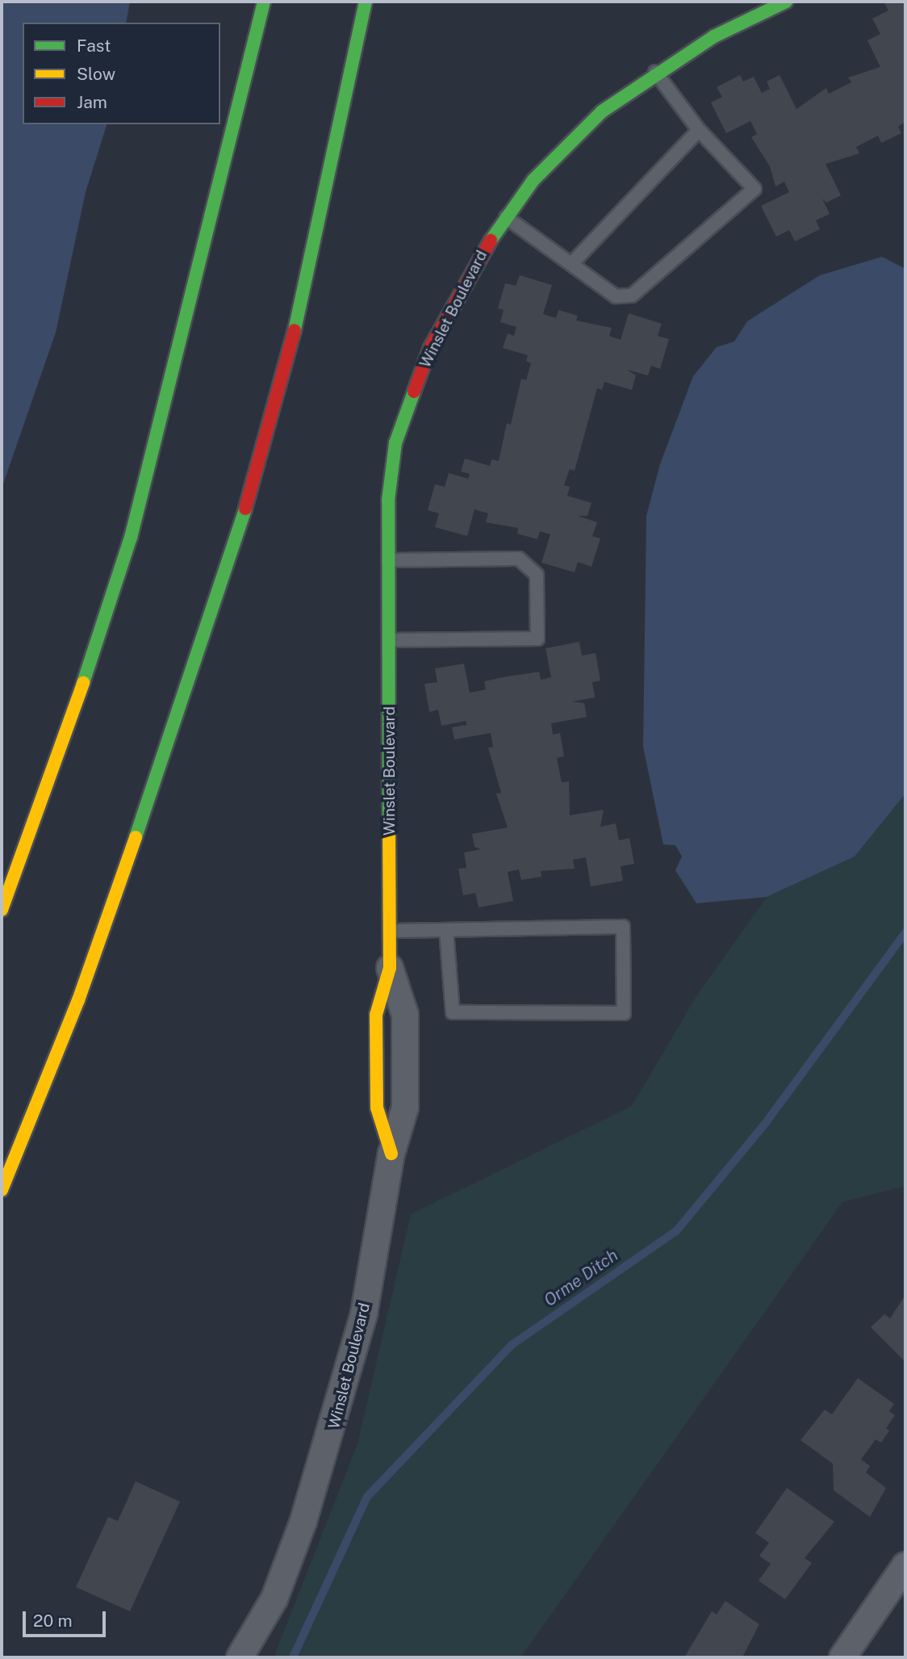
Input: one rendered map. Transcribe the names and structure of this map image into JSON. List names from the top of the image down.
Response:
{
  "streets": {
    "main road": ["Winslet Boulevard"]
  },
  "water": ["Orme Ditch"],
  "legend": ["Fast", "Slow", "Jam"],
  "scale_bar": "20 m"
}
